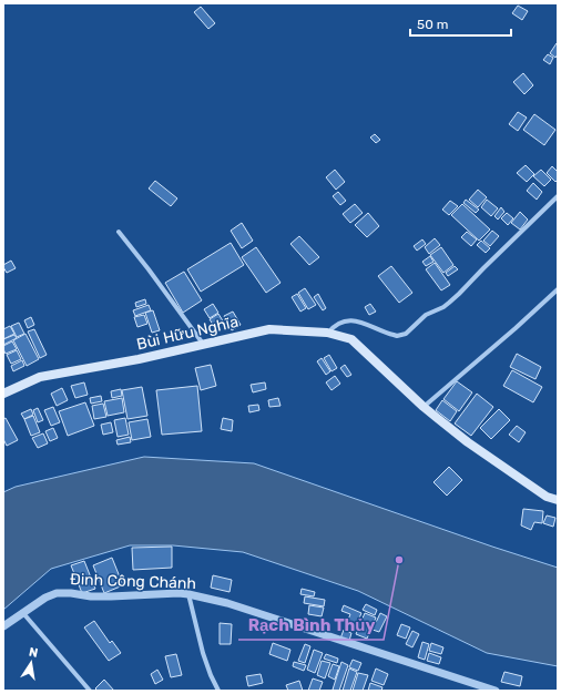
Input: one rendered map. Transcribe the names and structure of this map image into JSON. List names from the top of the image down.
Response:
{
  "streets": {
    "main road": ["Bùi Hữu Nghĩa"],
    "street": ["Đinh Công Chánh"]
  },
  "places": ["Rạch Bình Thủy"],
  "scale_bar": "50 m",
  "north": "top"
}
